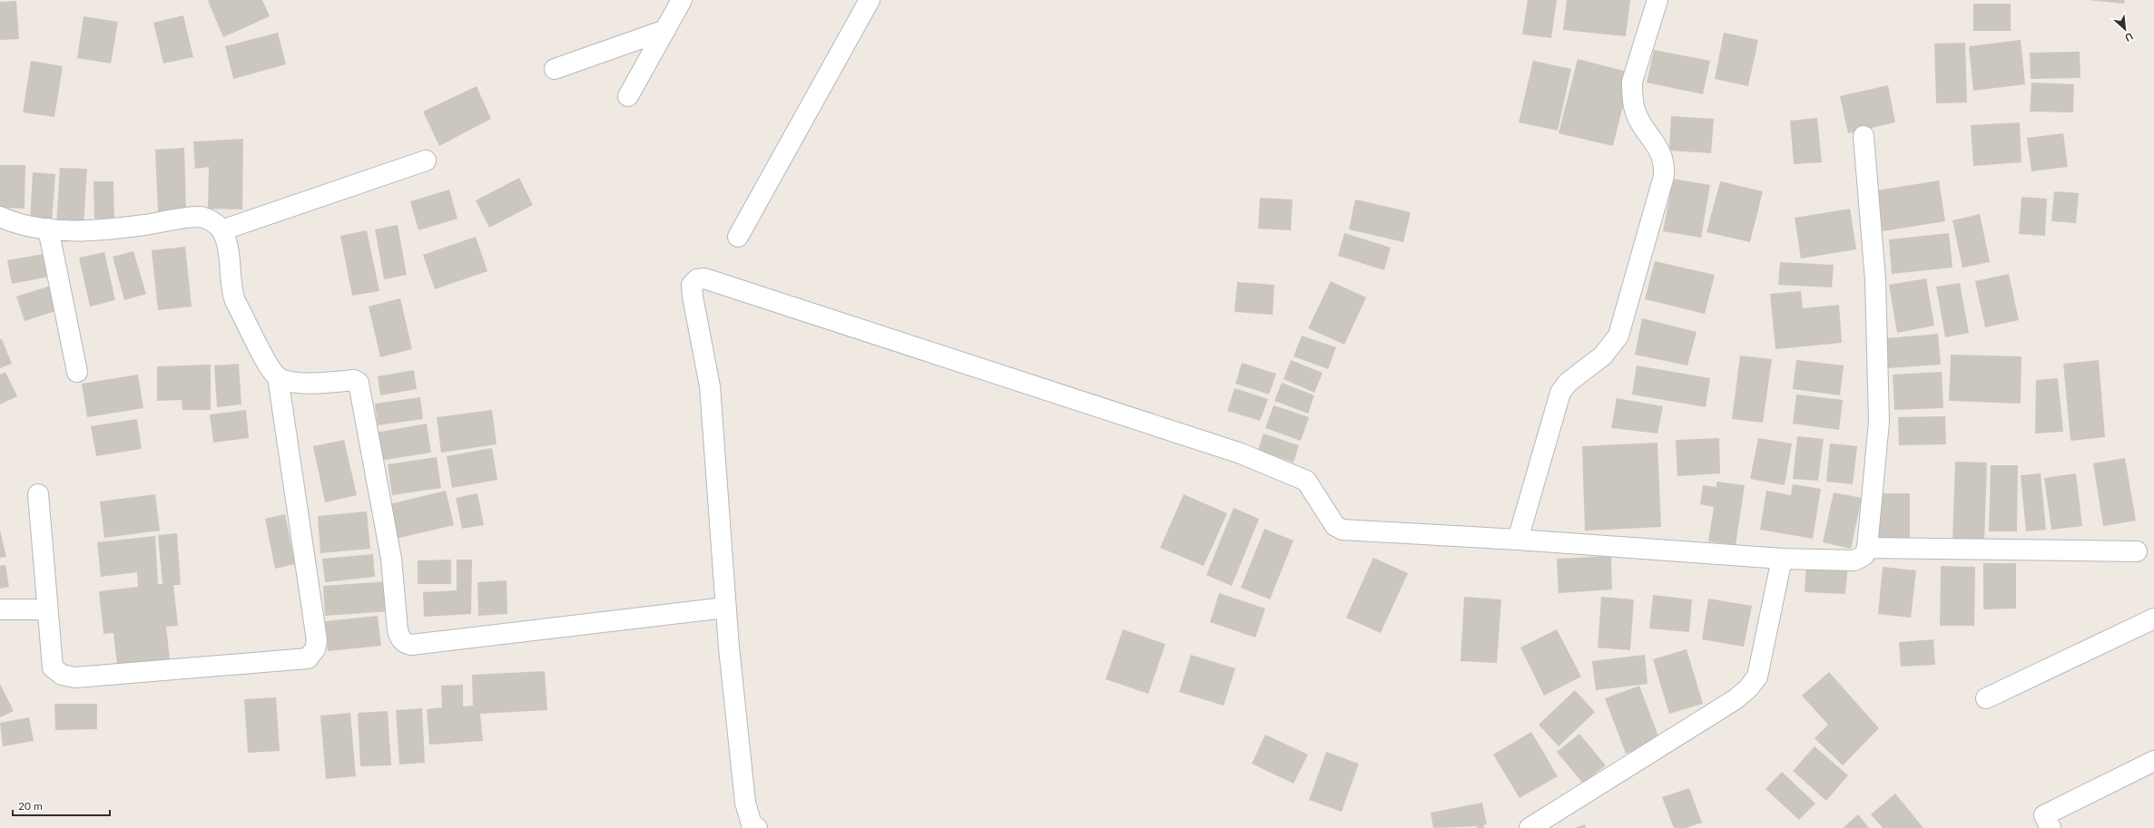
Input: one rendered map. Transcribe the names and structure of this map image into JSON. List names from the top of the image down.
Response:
{
  "scale_bar": "20 m",
  "north": "bottom right"
}
